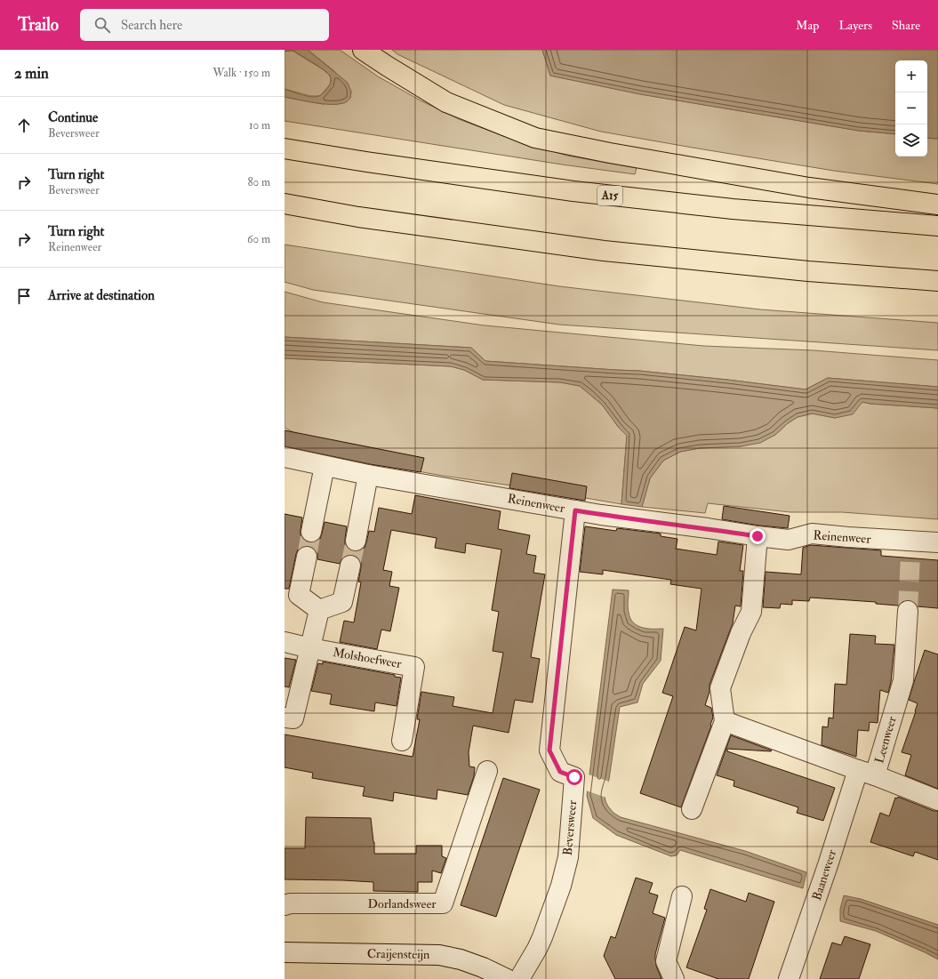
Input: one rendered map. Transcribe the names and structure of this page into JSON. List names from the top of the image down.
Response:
{
  "streets": {
    "highway": ["A15"],
    "street": [
      "Reinenweer",
      "Molshoefweer",
      "Leenweer",
      "Beversweer",
      "Baaneweer",
      "Dorlandsweer",
      "Craijensteijn"
    ]
  },
  "crossings": [
    ["Reinenweer", "Beversweer"],
    ["Leenweer", "Baaneweer"]
  ],
  "page": {
    "header": "Trailo",
    "search": "Search here",
    "nav": ["Map", "Layers", "Share"],
    "heading": ["2 min", "Walk · 150 m"],
    "map_buttons": ["+", "−"],
    "list": [
      ["Continue", "Beversweer", "10 m"],
      ["Turn right", "Beversweer", "80 m"],
      ["Turn right", "Reinenweer", "60 m"],
      "Arrive at destination"
    ]
  }
}
